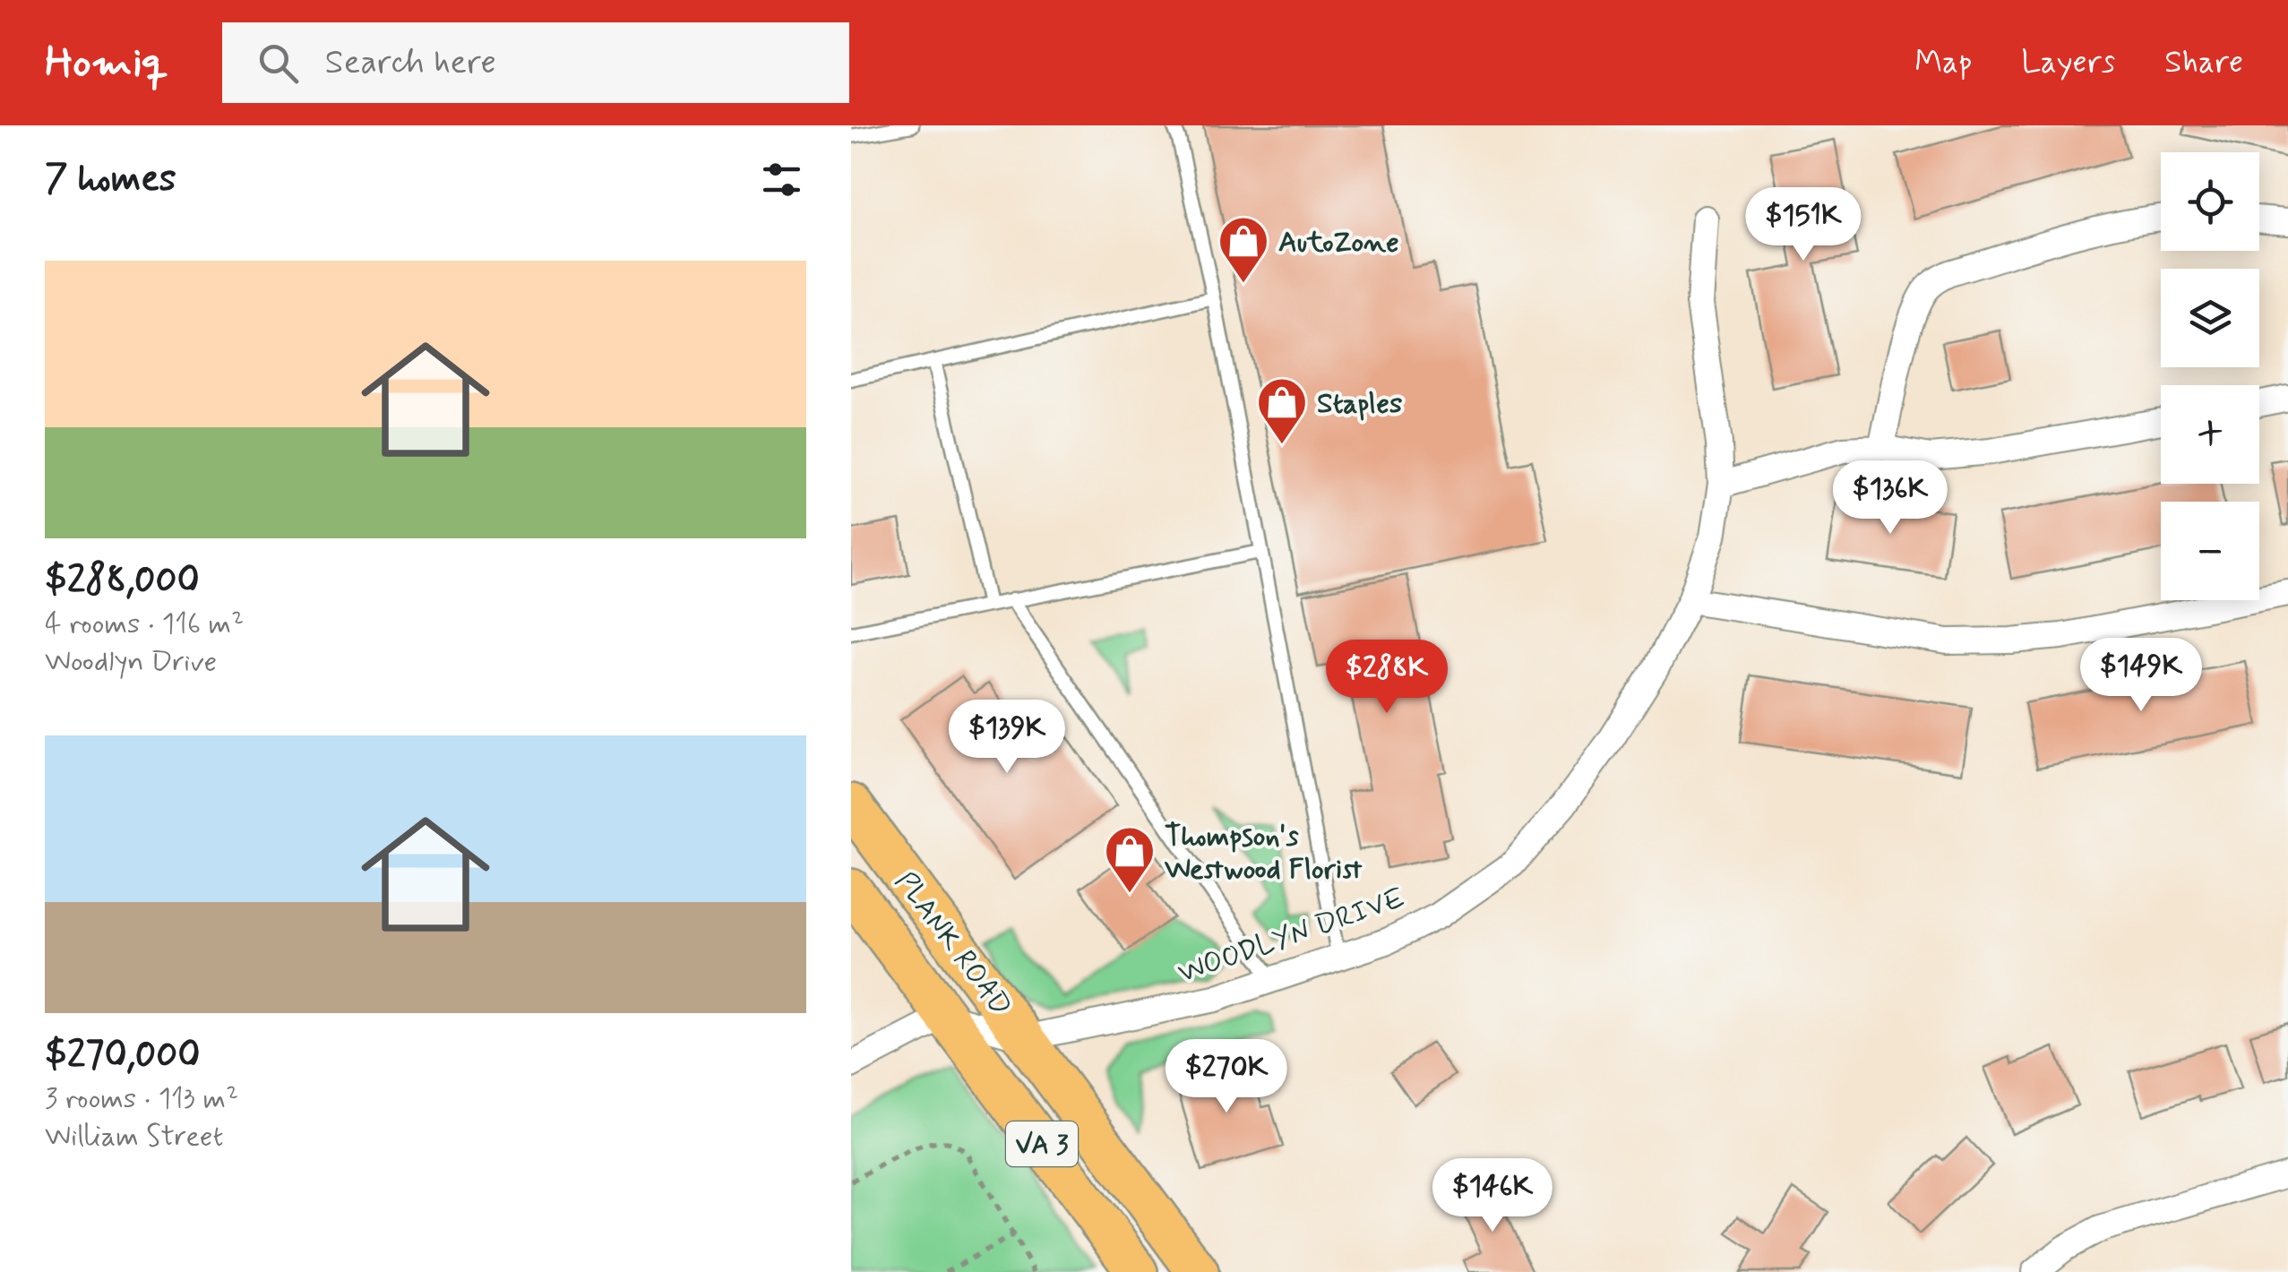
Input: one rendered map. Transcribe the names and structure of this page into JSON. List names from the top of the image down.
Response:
{
  "streets": {
    "highway": ["PLANK ROAD", "VA 3"],
    "street": ["WOODLYN DRIVE"]
  },
  "crossings": [
    ["WOODLYN DRIVE", "PLANK ROAD"],
    ["WOODLYN DRIVE", "VA 3"],
    ["PLANK ROAD", "VA 3"]
  ],
  "places": {
    "shop": ["AutoZone", "Staples", "Thompson's Westwood Florist"]
  },
  "page": {
    "header": "Homiq",
    "search": "Search here",
    "nav": ["Map", "Layers", "Share"],
    "heading": "7 homes",
    "map_buttons": ["+", "−"],
    "price": [
      "$151K",
      "$136K",
      "$149K",
      "$288K",
      "$139K",
      "$270K",
      "$146K"
    ],
    "list": [
      {
        "name": "$288,000",
        "note": "4 rooms · 116 m² · Woodlyn Drive"
      },
      {
        "name": "$270,000",
        "note": "3 rooms · 113 m² · William Street"
      }
    ]
  }
}
